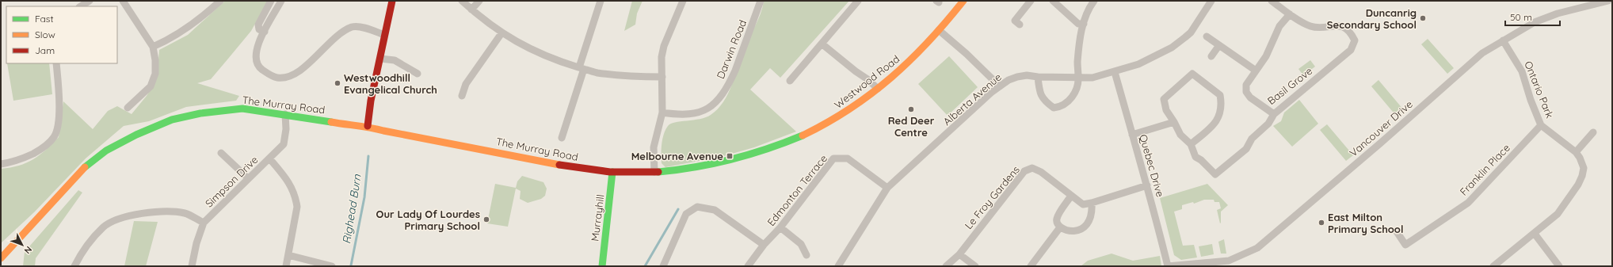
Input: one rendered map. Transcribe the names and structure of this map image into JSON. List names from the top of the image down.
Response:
{
  "streets": {
    "street": [
      "Darwin Road",
      "Westwood Road",
      "Basil Grove",
      "Ontario Park",
      "Alberta Avenue",
      "The Murray Road",
      "Vancouver Drive",
      "Quebec Drive",
      "Franklin Place",
      "Simpson Drive",
      "Edmonton Terrace",
      "Le Froy Gardens",
      "Murrayhill"
    ]
  },
  "crossings": [
    ["Westwood Road", "The Murray Road"],
    ["Westwood Road", "Murrayhill"],
    ["Ontario Park", "Vancouver Drive"],
    ["Ontario Park", "Franklin Place"],
    ["Alberta Avenue", "Quebec Drive"],
    ["Alberta Avenue", "Edmonton Terrace"],
    ["The Murray Road", "Simpson Drive"],
    ["The Murray Road", "Murrayhill"],
    ["Vancouver Drive", "Quebec Drive"],
    ["Quebec Drive", "Le Froy Gardens"]
  ],
  "water": ["Righead Burn"],
  "places": {
    "other": [
      "Duncanrig Secondary School",
      "Westwoodhill Evangelical Church",
      "Red Deer Centre",
      "Our Lady Of Lourdes Primary School",
      "East Milton Primary School"
    ],
    "transit": ["Melbourne Avenue"]
  },
  "legend": ["Fast", "Slow", "Jam"],
  "scale_bar": "50 m",
  "north": "bottom right"
}
